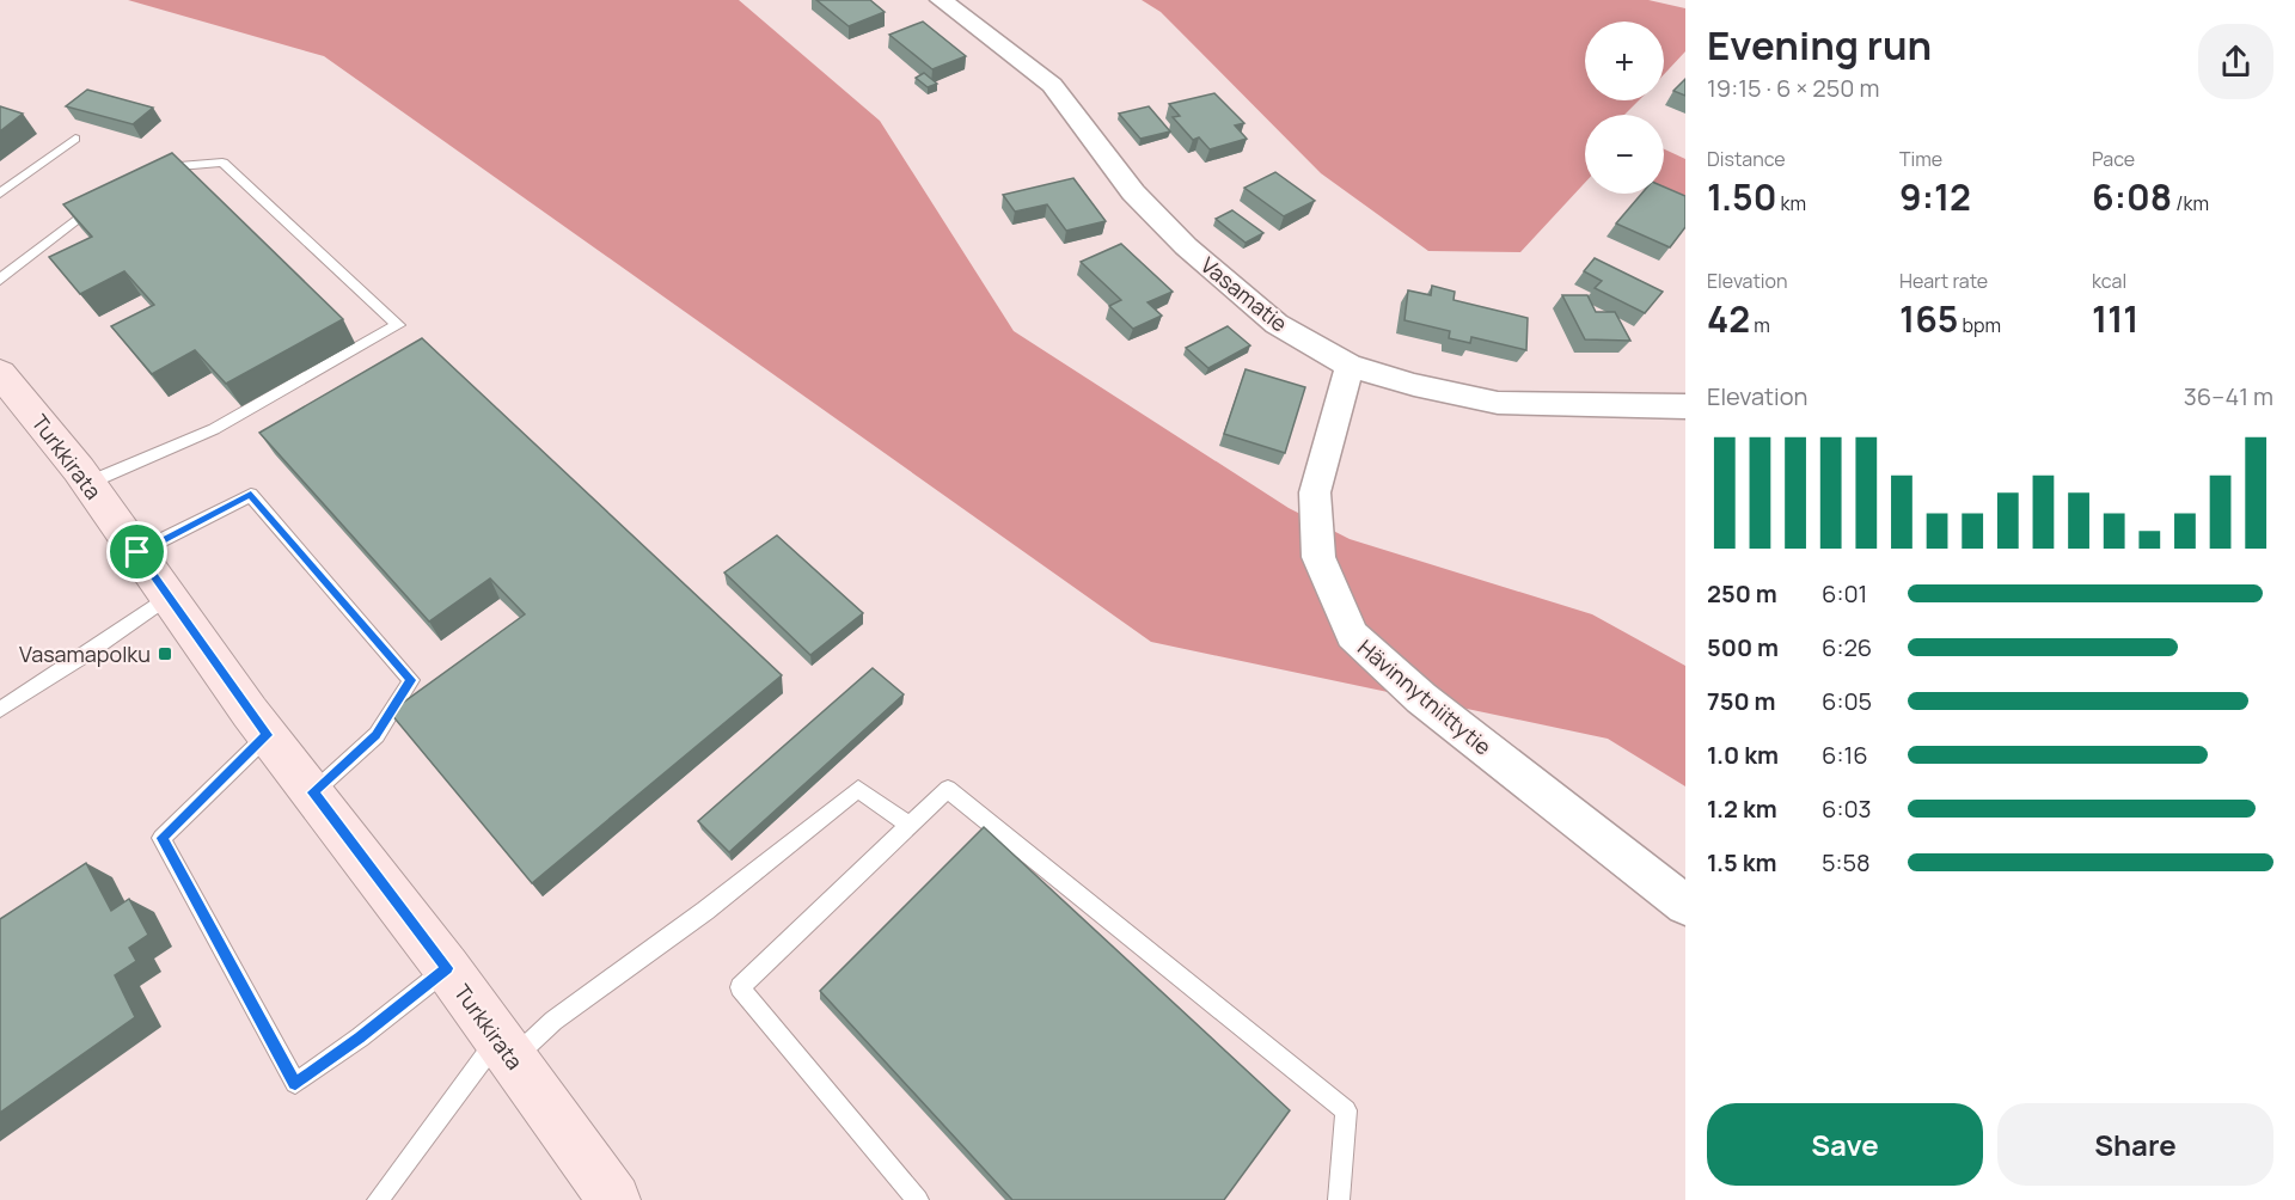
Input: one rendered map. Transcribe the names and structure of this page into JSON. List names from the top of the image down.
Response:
{
  "streets": {
    "main road": ["Turkkirata"],
    "street": ["Vasamatie", "Hävinnytniittytie"]
  },
  "crossings": [
    ["Vasamatie", "Hävinnytniittytie"]
  ],
  "places": {
    "transit": ["Vasamapolku"]
  },
  "page": {
    "heading": ["Evening run", "19:15 · 6 × 250 m"],
    "map_buttons": ["+", "−"],
    "stats": [
      ["Distance", "1.50 km"],
      ["Time", "9:12"],
      ["Pace", "6:08 /km"],
      ["Elevation", "42 m"],
      ["Heart rate", "165 bpm"],
      ["kcal", "111"]
    ],
    "chart": ["Elevation", "36–41 m"],
    "list": [
      {
        "name": "250 m",
        "note": "6:01"
      },
      {
        "name": "500 m",
        "note": "6:26"
      },
      {
        "name": "750 m",
        "note": "6:05"
      },
      {
        "name": "1.0 km",
        "note": "6:16"
      },
      {
        "name": "1.2 km",
        "note": "6:03"
      },
      {
        "name": "1.5 km",
        "note": "5:58"
      }
    ],
    "buttons": ["Save", "Share"]
  }
}
